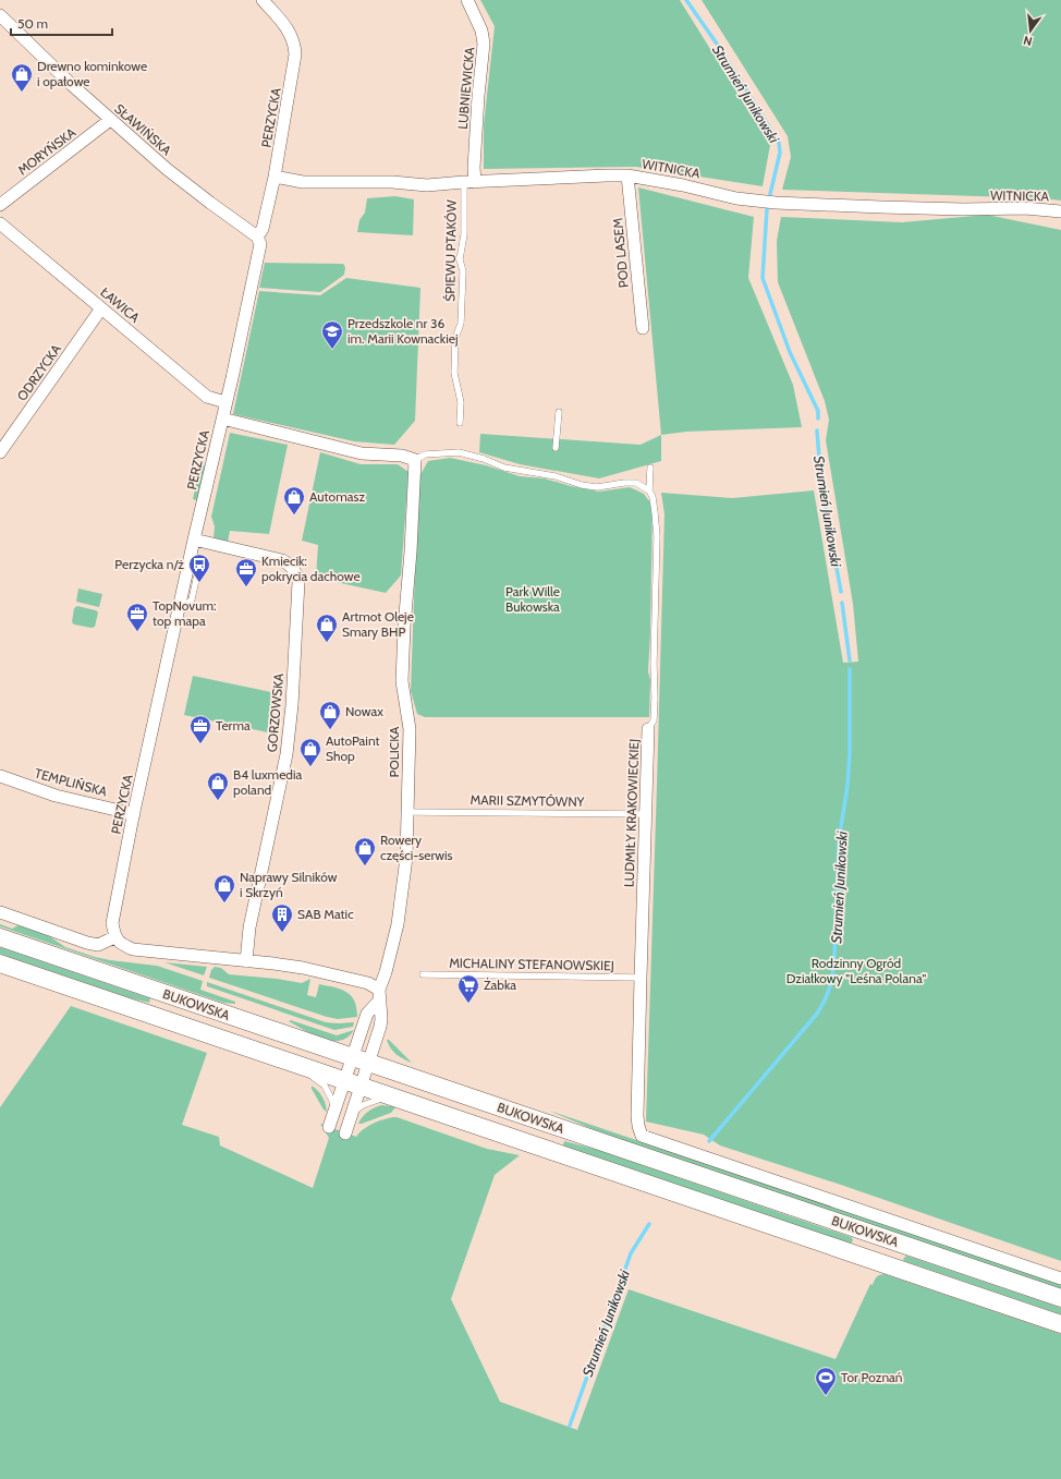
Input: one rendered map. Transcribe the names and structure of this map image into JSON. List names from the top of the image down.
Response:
{
  "streets": {
    "main road": ["BUKOWSKA"],
    "street": [
      "LUBNIEWICKA",
      "PERZYCKA",
      "SŁAWIŃSKA",
      "MORYŃSKA",
      "WITNICKA",
      "POD LASEM",
      "ŁAWICA",
      "ODRZYCKA",
      "GORZOWSKA",
      "POLICKA",
      "TEMPLIŃSKA",
      "LUDMIŁY KRAKOWIECKIEJ"
    ],
    "lane": ["ŚPIEWU PTAKÓW", "MARII SZMYTÓWNY", "MICHALINY STEFANOWSKIEJ"]
  },
  "crossings": [
    ["LUBNIEWICKA", "WITNICKA"],
    ["LUBNIEWICKA", "ŚPIEWU PTAKÓW"],
    ["PERZYCKA", "SŁAWIŃSKA"],
    ["PERZYCKA", "WITNICKA"],
    ["PERZYCKA", "ŁAWICA"],
    ["PERZYCKA", "GORZOWSKA"],
    ["PERZYCKA", "TEMPLIŃSKA"],
    ["SŁAWIŃSKA", "MORYŃSKA"],
    ["WITNICKA", "ŚPIEWU PTAKÓW"],
    ["WITNICKA", "POD LASEM"],
    ["ŁAWICA", "ODRZYCKA"],
    ["POLICKA", "MARII SZMYTÓWNY"],
    ["POLICKA", "BUKOWSKA"],
    ["MARII SZMYTÓWNY", "LUDMIŁY KRAKOWIECKIEJ"],
    ["LUDMIŁY KRAKOWIECKIEJ", "MICHALINY STEFANOWSKIEJ"]
  ],
  "water": ["Strumień Junikowski"],
  "parks": ["Park Wille Bukowska", "Rodzinny Ogród Działkowy \"Leśna Polana\""],
  "places": {
    "shop": [
      "Drewno kominkowe i opałowe",
      "Automasz",
      "Artmot Oleje Smary BHP",
      "Nowax",
      "AutoPaint Shop",
      "B4 luxmedia poland",
      "Rowery części-serwis",
      "Naprawy Silników i Skrzyń"
    ],
    "school or university": ["Przedszkole nr 36 im. Marii Kownackiej"],
    "bus stop": ["Perzycka n/ż"],
    "office": ["Kmiecik: pokrycia dachowe", "TopNovum: top mapa", "Terma"],
    "building": ["SAB Matic"],
    "supermarket": ["Żabka"],
    "sports": ["Tor Poznań"]
  },
  "scale_bar": "50 m",
  "north": "bottom"
}
